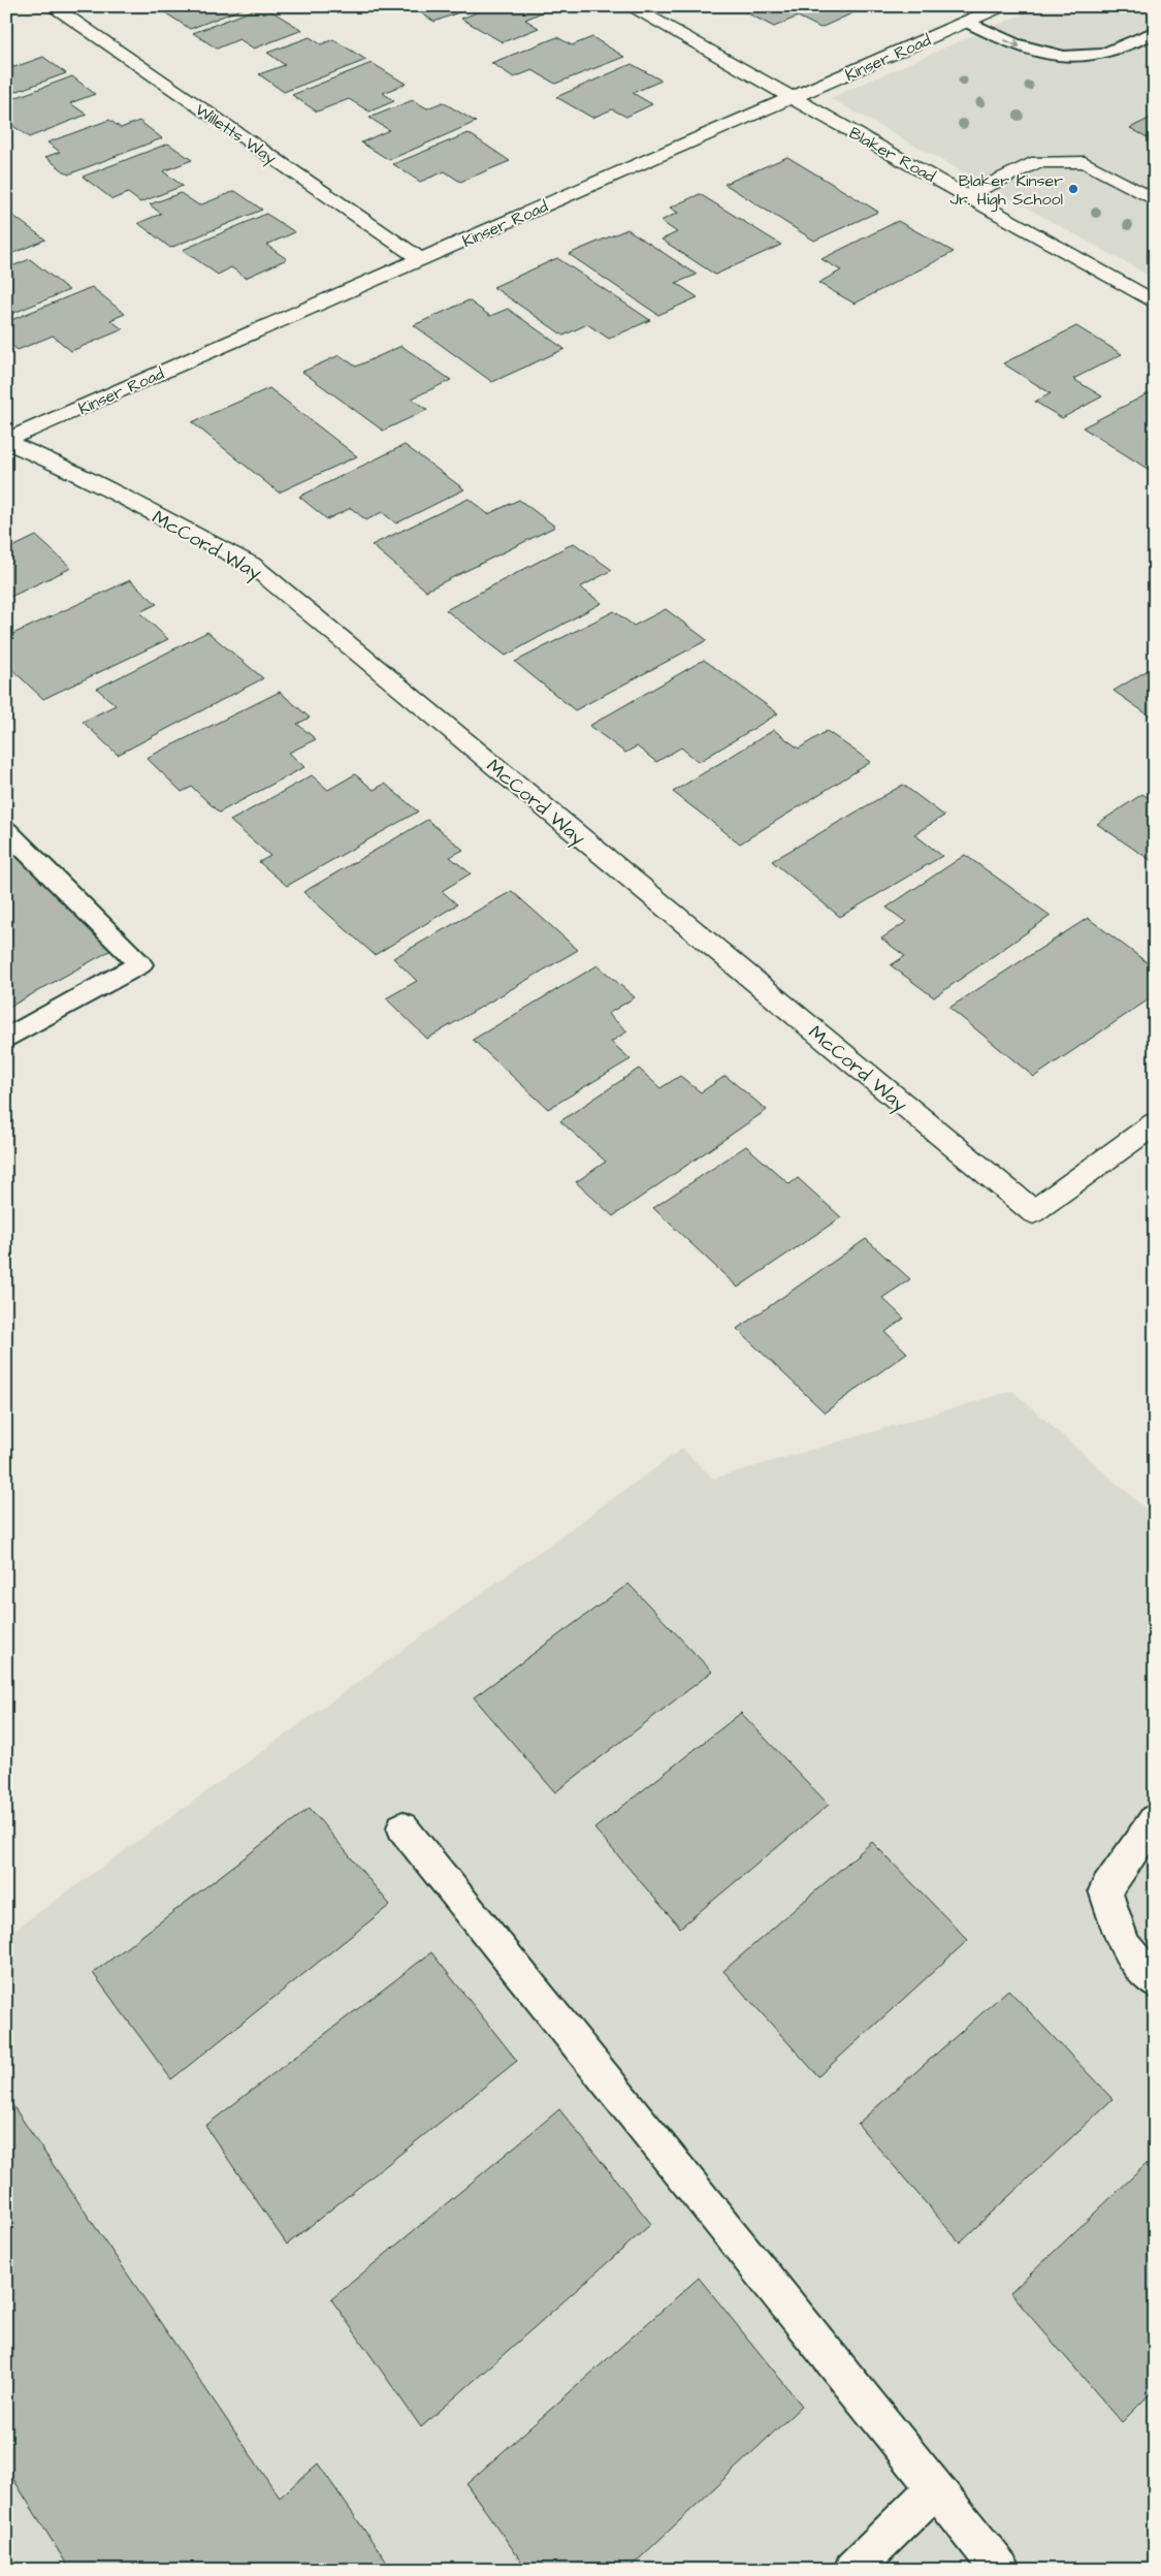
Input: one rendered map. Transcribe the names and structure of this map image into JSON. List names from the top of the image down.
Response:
{
  "streets": {
    "street": [
      "Kinser Road",
      "Willetts Way",
      "Blaker Road",
      "McCord Way"
    ]
  },
  "crossings": [
    ["Kinser Road", "Willetts Way"],
    ["Kinser Road", "Blaker Road"],
    ["Kinser Road", "McCord Way"]
  ],
  "places": ["Blaker Kinser Jr. High School"]
}
